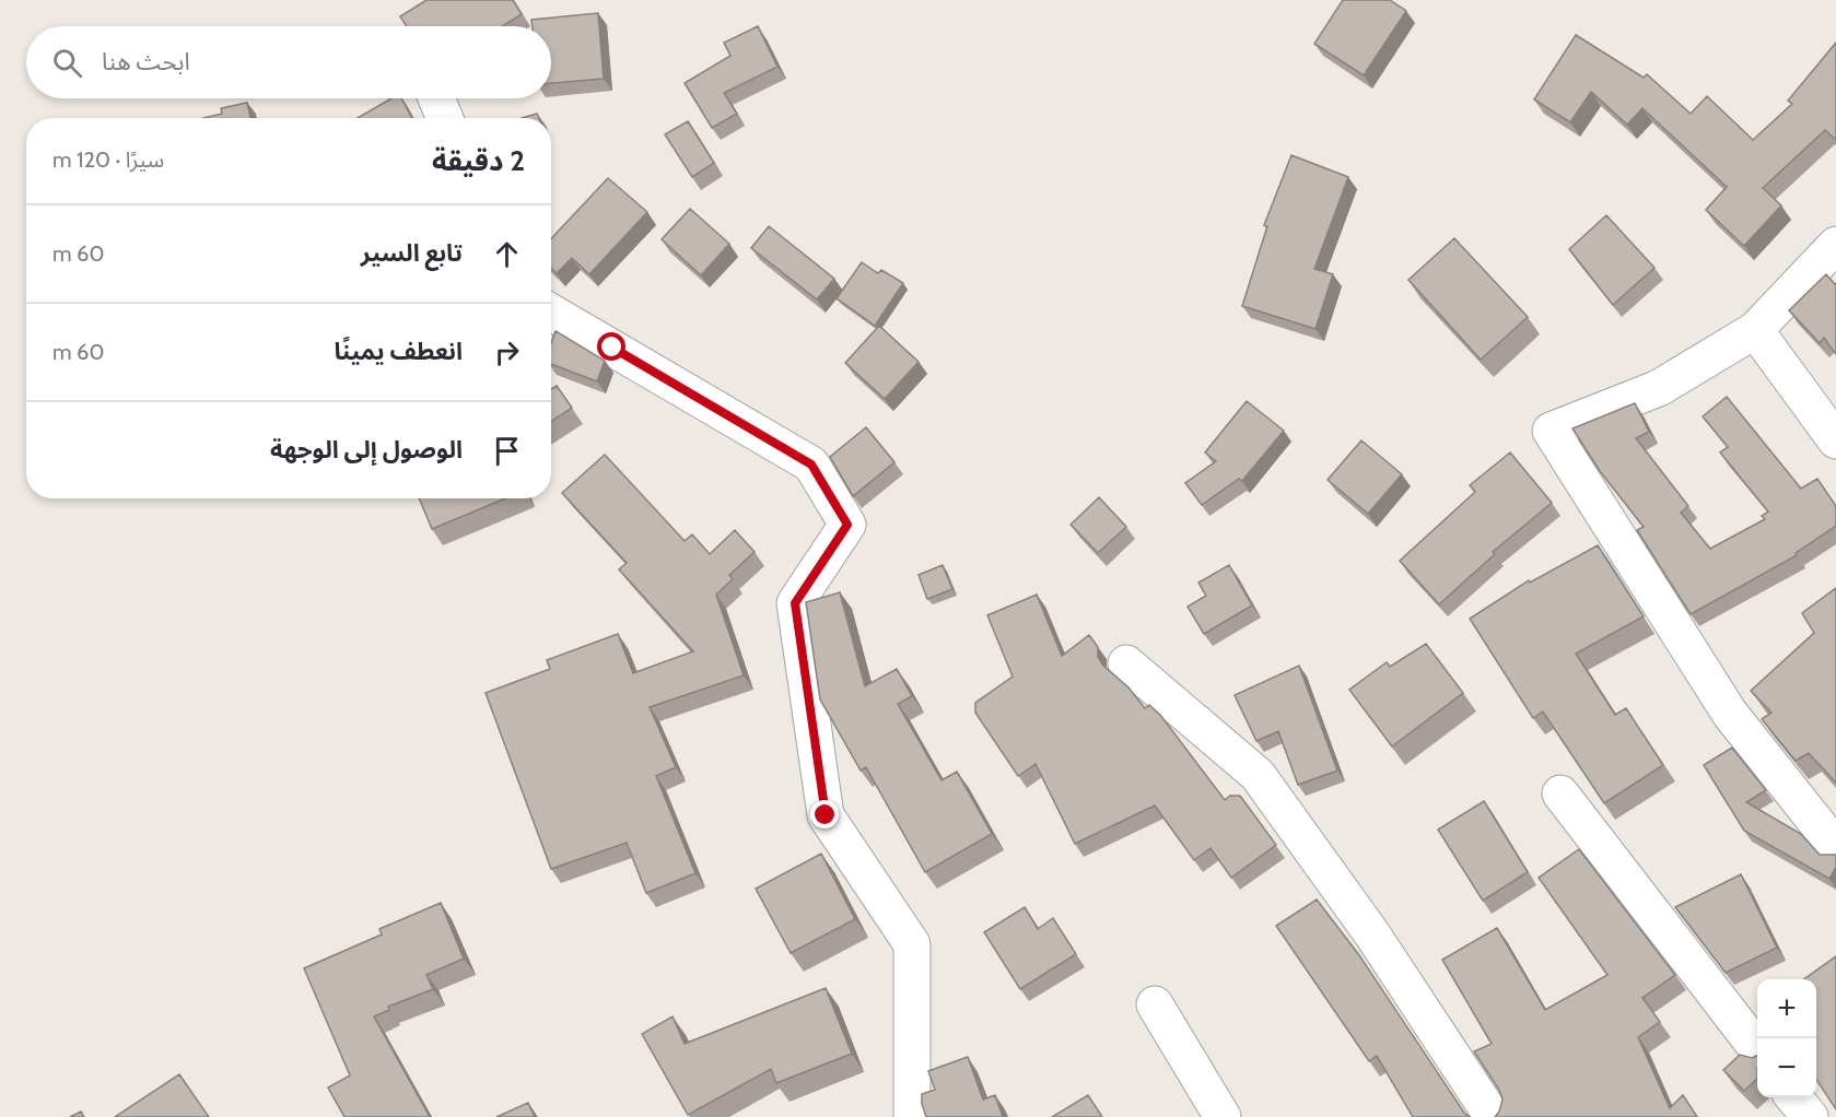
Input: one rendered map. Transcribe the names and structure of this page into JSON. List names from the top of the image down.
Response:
{
  "page": {
    "search": "ابحث هنا",
    "heading": ["2 دقيقة", "سيرًا · 120 m"],
    "list": [
      ["تابع السير", "60 m"],
      ["انعطف يمينًا", "60 m"],
      "الوصول إلى الوجهة"
    ],
    "map_buttons": ["+", "−"]
  }
}
